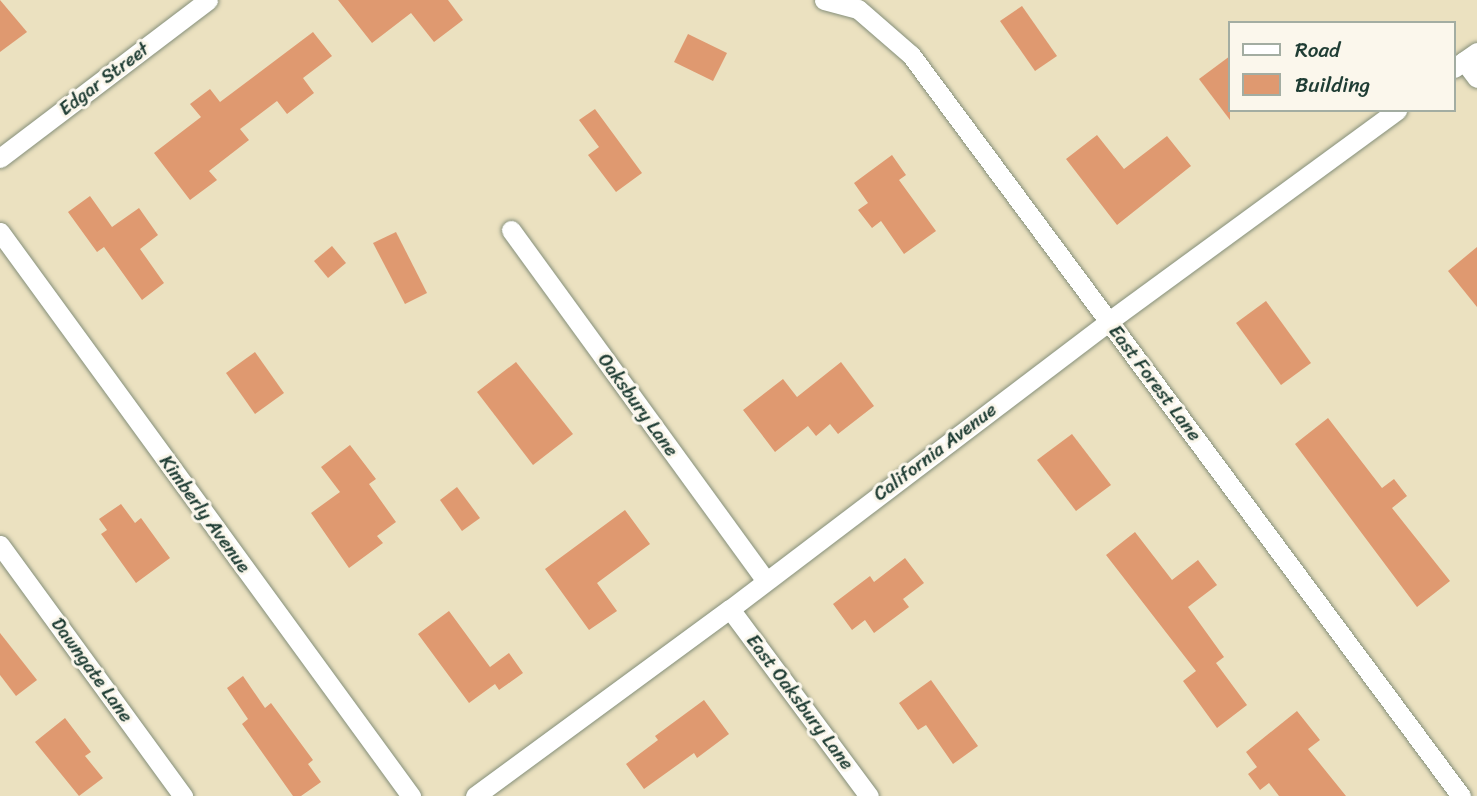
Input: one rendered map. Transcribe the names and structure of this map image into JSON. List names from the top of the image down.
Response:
{
  "streets": {
    "street": [
      "Edgar Street",
      "East Forest Lane",
      "Oaksbury Lane",
      "California Avenue",
      "Kimberly Avenue",
      "Dawngate Lane",
      "East Oaksbury Lane"
    ]
  },
  "crossings": [
    ["East Forest Lane", "California Avenue"],
    ["Oaksbury Lane", "California Avenue"],
    ["California Avenue", "East Oaksbury Lane"]
  ],
  "legend": ["Road", "Building"]
}
